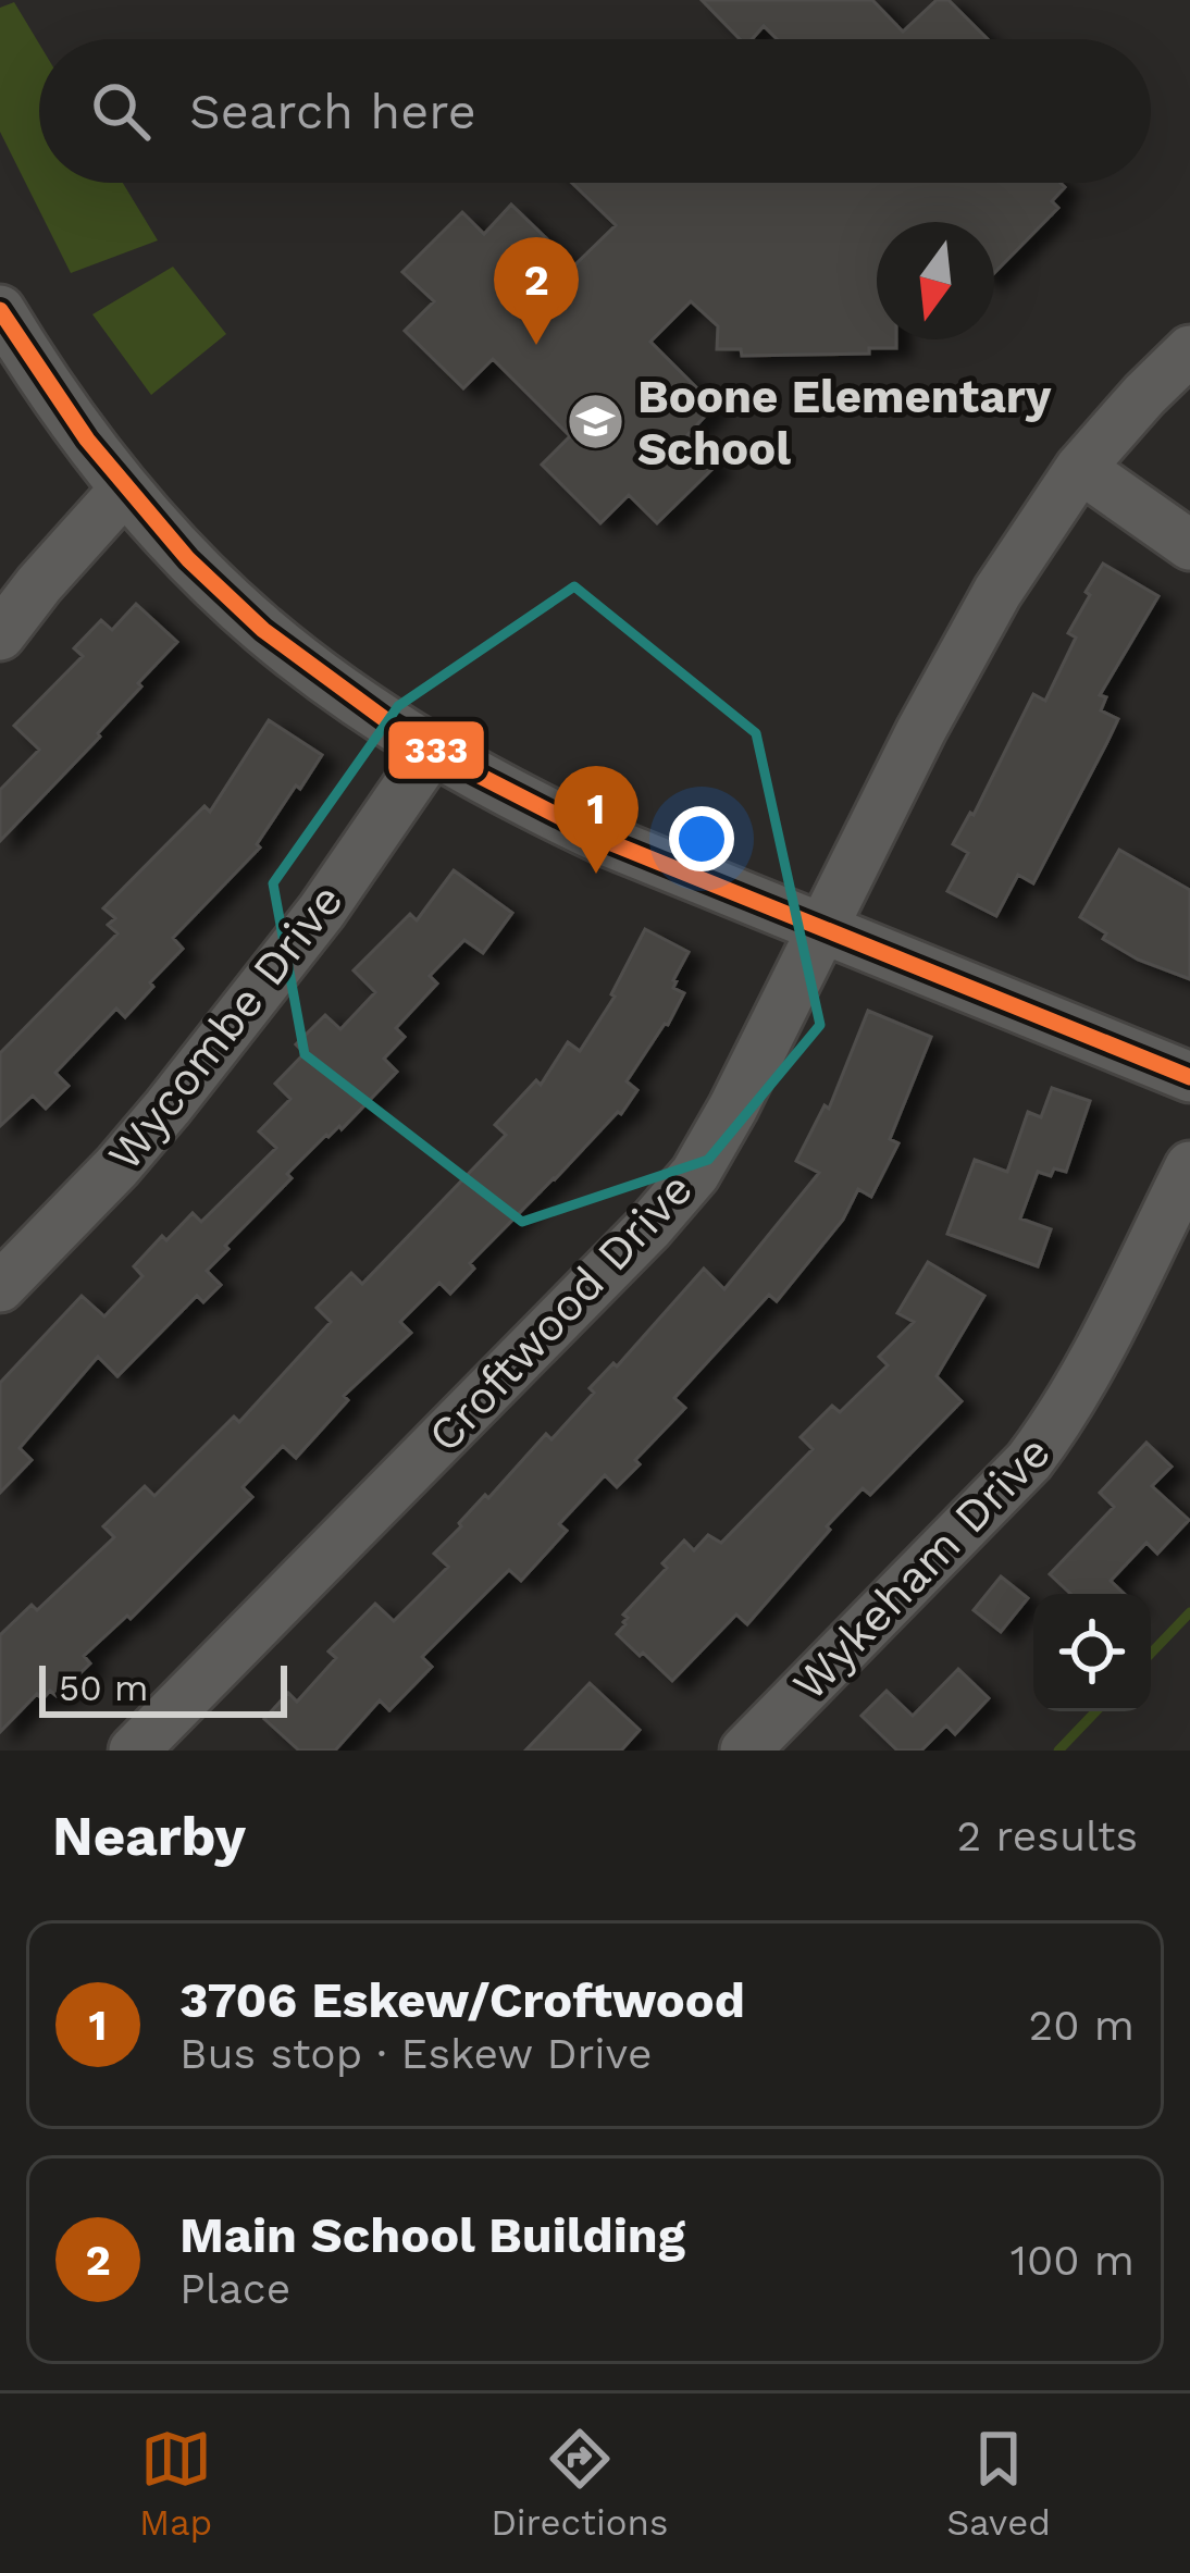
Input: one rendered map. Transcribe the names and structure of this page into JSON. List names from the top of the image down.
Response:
{
  "streets": {
    "street": ["Wycombe Drive", "Croftwood Drive", "Wykeham Drive"]
  },
  "places": {
    "school or university": ["Boone Elementary School"]
  },
  "lines": ["transit line 333"],
  "scale_bar": "50 m",
  "north": "bottom",
  "page": {
    "search": "Search here",
    "pins": ["2", "1"],
    "scale": "50 m",
    "heading": ["Nearby", "2 results"],
    "list": [
      {
        "mark": "1",
        "name": "3706 Eskew/Croftwood",
        "note": "Bus stop · Eskew Drive",
        "value": "20 m"
      },
      {
        "mark": "2",
        "name": "Main School Building",
        "note": "Place",
        "value": "100 m"
      }
    ],
    "nav": ["Map", "Directions", "Saved"]
  }
}
